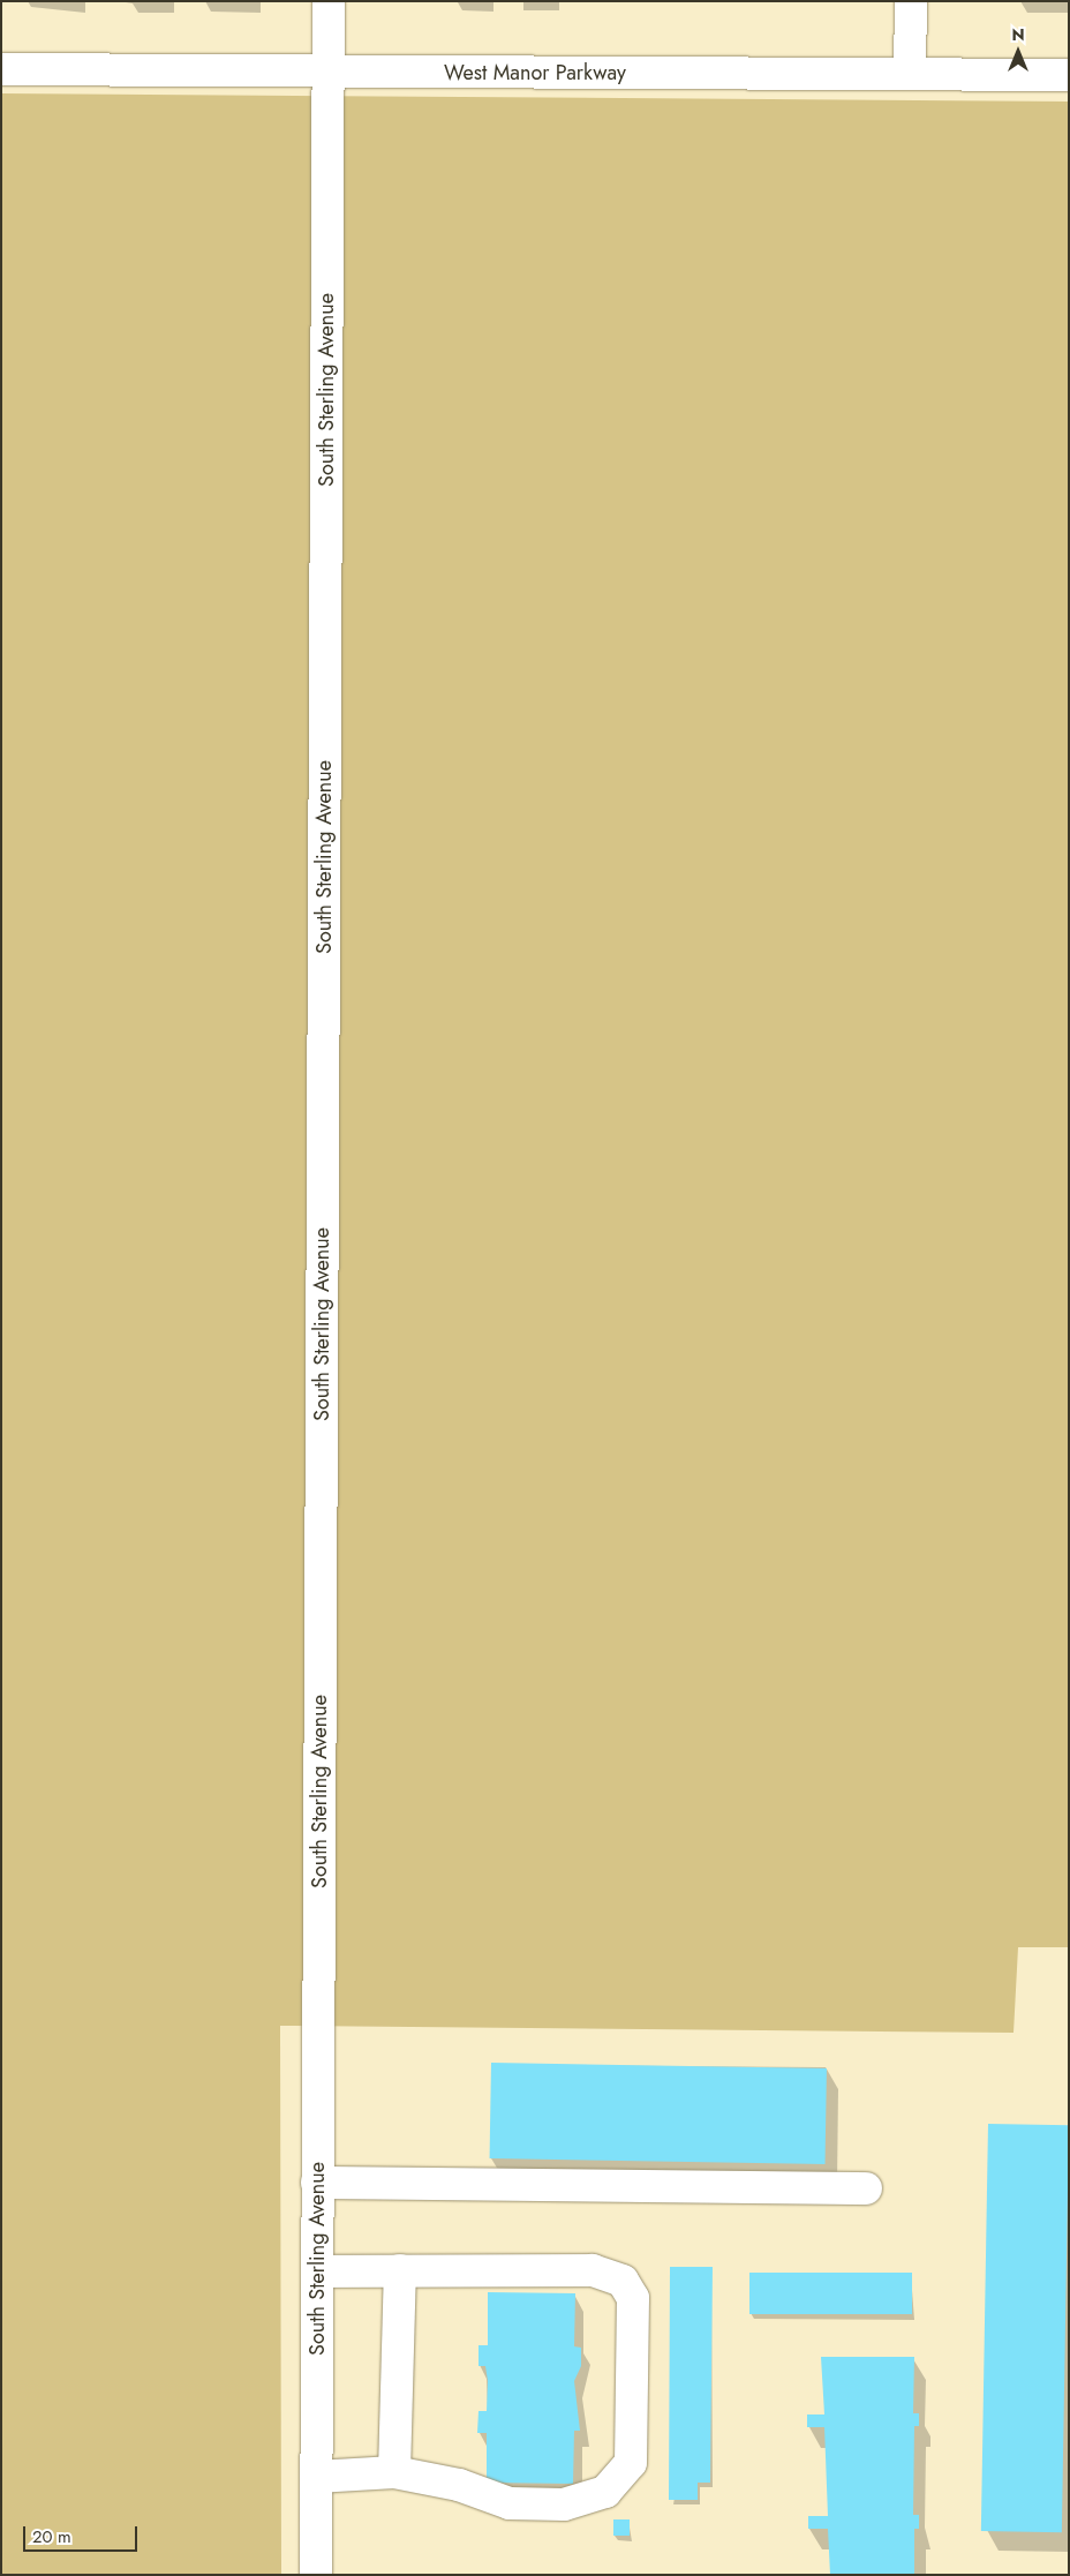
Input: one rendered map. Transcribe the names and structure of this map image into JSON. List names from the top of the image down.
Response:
{
  "streets": {
    "street": ["West Manor Parkway", "South Sterling Avenue"]
  },
  "crossings": [
    ["West Manor Parkway", "South Sterling Avenue"]
  ],
  "scale_bar": "20 m",
  "north": "top"
}
